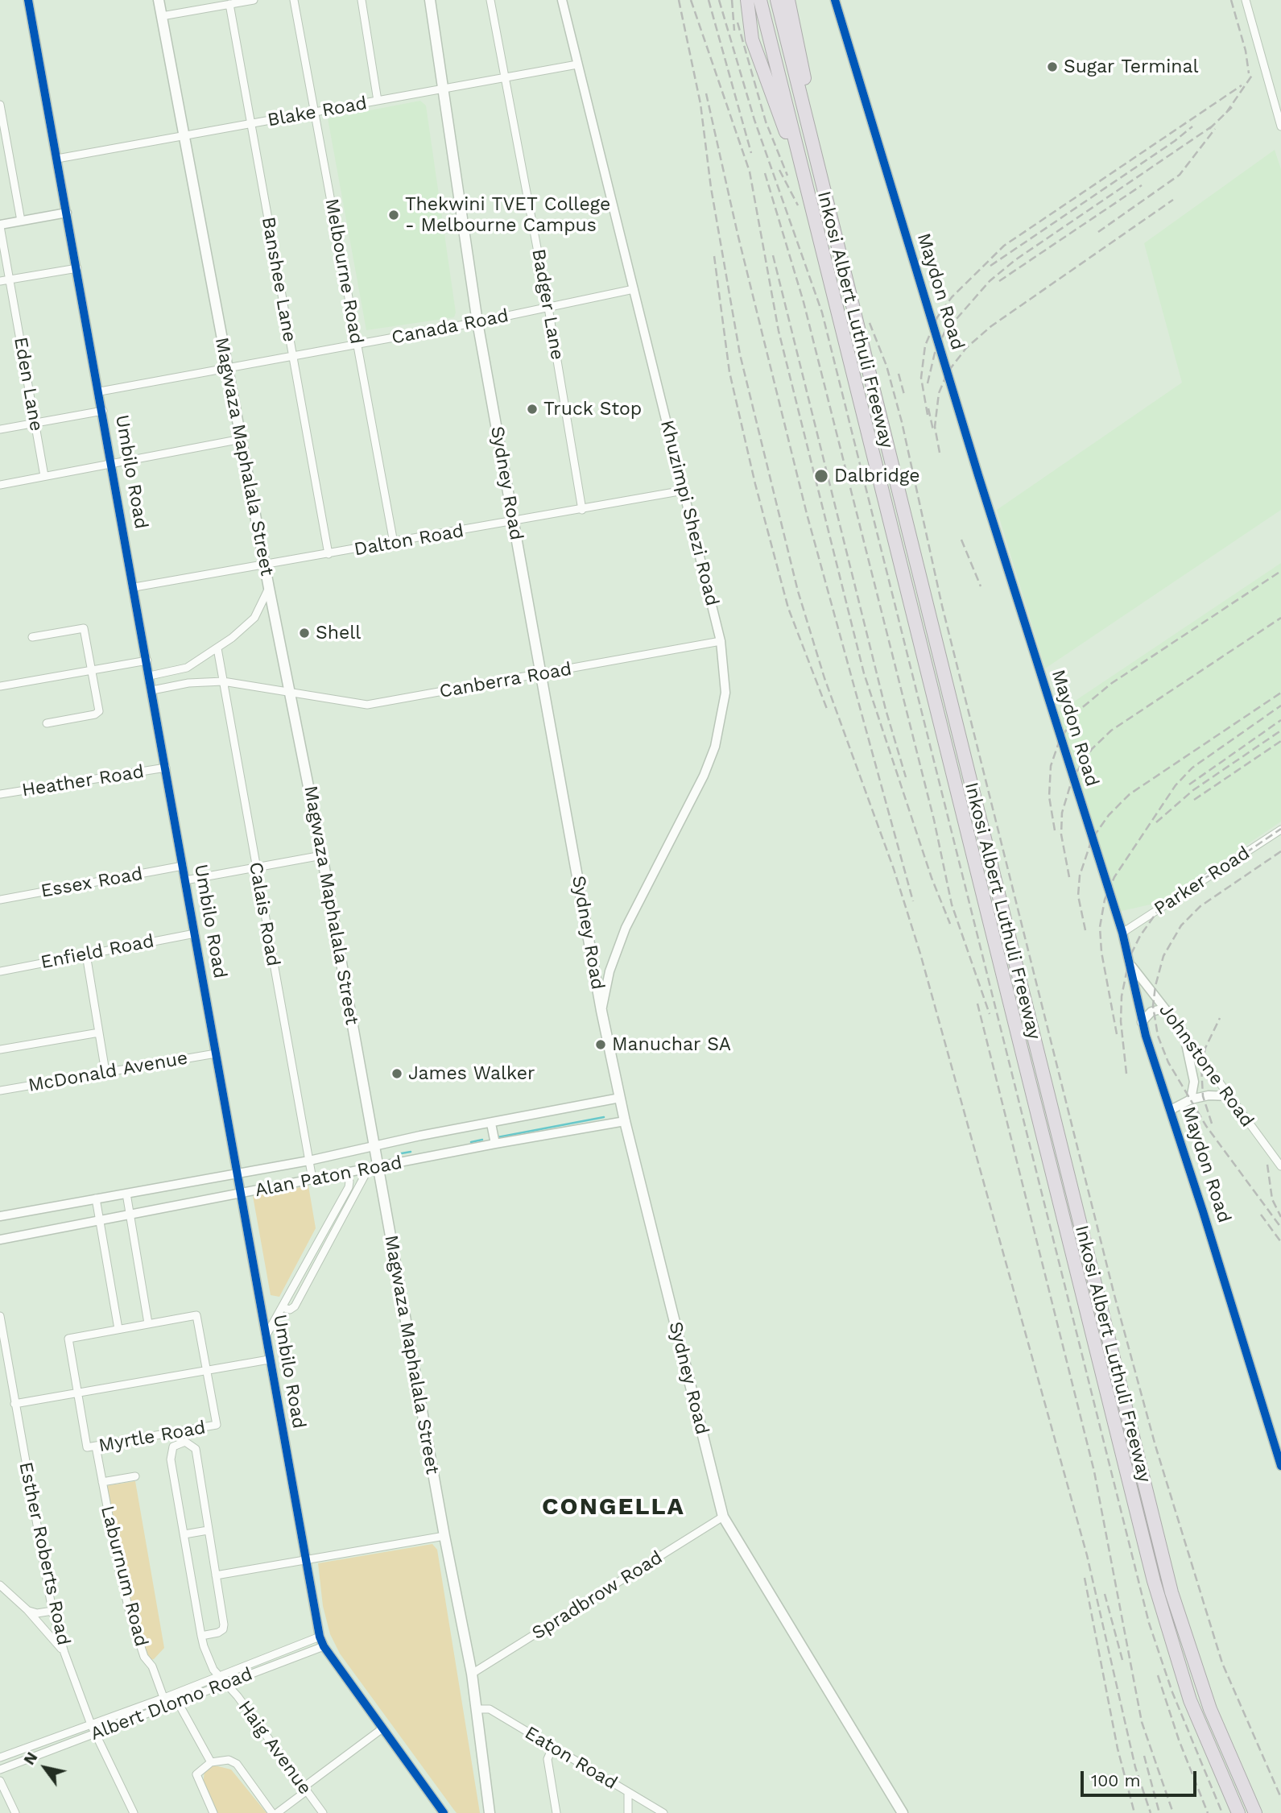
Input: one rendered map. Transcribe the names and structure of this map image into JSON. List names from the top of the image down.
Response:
{
  "streets": {
    "highway": ["Inkosi Albert Luthuli Freeway"],
    "main road": ["Magwaza Maphalala Street", "Sydney Road"],
    "street": [
      "Blake Road",
      "Melbourne Road",
      "Banshee Lane",
      "Maydon Road",
      "Badger Lane",
      "Canada Road",
      "Eden Lane",
      "Umbilo Road",
      "Khuzimpi Shezi Road",
      "Dalton Road",
      "Canberra Road",
      "Heather Road",
      "Parker Road",
      "Essex Road",
      "Calais Road",
      "Enfield Road",
      "Johnstone Road",
      "McDonald Avenue",
      "Alan Paton Road",
      "Myrtle Road",
      "Esther Roberts Road",
      "Laburnum Road",
      "Spradbrow Road",
      "Albert Dlomo Road",
      "Haig Avenue",
      "Eaton Road"
    ]
  },
  "crossings": [
    ["Blake Road", "Melbourne Road"],
    ["Blake Road", "Banshee Lane"],
    ["Blake Road", "Badger Lane"],
    ["Blake Road", "Magwaza Maphalala Street"],
    ["Blake Road", "Umbilo Road"],
    ["Blake Road", "Sydney Road"],
    ["Blake Road", "Khuzimpi Shezi Road"],
    ["Melbourne Road", "Canada Road"],
    ["Melbourne Road", "Dalton Road"],
    ["Banshee Lane", "Canada Road"],
    ["Banshee Lane", "Dalton Road"],
    ["Maydon Road", "Parker Road"],
    ["Maydon Road", "Johnstone Road"],
    ["Badger Lane", "Canada Road"],
    ["Badger Lane", "Dalton Road"],
    ["Canada Road", "Magwaza Maphalala Street"],
    ["Canada Road", "Umbilo Road"],
    ["Canada Road", "Sydney Road"],
    ["Canada Road", "Khuzimpi Shezi Road"],
    ["Magwaza Maphalala Street", "Dalton Road"],
    ["Magwaza Maphalala Street", "Canberra Road"],
    ["Magwaza Maphalala Street", "Alan Paton Road"],
    ["Magwaza Maphalala Street", "Spradbrow Road"],
    ["Magwaza Maphalala Street", "Eaton Road"],
    ["Umbilo Road", "Dalton Road"],
    ["Umbilo Road", "Canberra Road"],
    ["Umbilo Road", "Heather Road"],
    ["Umbilo Road", "Essex Road"],
    ["Umbilo Road", "Enfield Road"],
    ["Umbilo Road", "McDonald Avenue"],
    ["Umbilo Road", "Alan Paton Road"],
    ["Umbilo Road", "Albert Dlomo Road"],
    ["Sydney Road", "Khuzimpi Shezi Road"],
    ["Sydney Road", "Dalton Road"],
    ["Sydney Road", "Canberra Road"],
    ["Sydney Road", "Alan Paton Road"],
    ["Sydney Road", "Spradbrow Road"],
    ["Khuzimpi Shezi Road", "Dalton Road"],
    ["Khuzimpi Shezi Road", "Canberra Road"],
    ["Canberra Road", "Calais Road"],
    ["Calais Road", "Alan Paton Road"],
    ["Myrtle Road", "Laburnum Road"],
    ["Esther Roberts Road", "Albert Dlomo Road"],
    ["Laburnum Road", "Albert Dlomo Road"],
    ["Albert Dlomo Road", "Haig Avenue"]
  ],
  "districts": ["CONGELLA"],
  "places": [
    "Sugar Terminal",
    "Thekwini TVET College - Melbourne Campus",
    "Truck Stop",
    "Dalbridge",
    "Shell",
    "Manuchar SA",
    "James Walker"
  ],
  "scale_bar": "100 m",
  "north": "top left"
}
